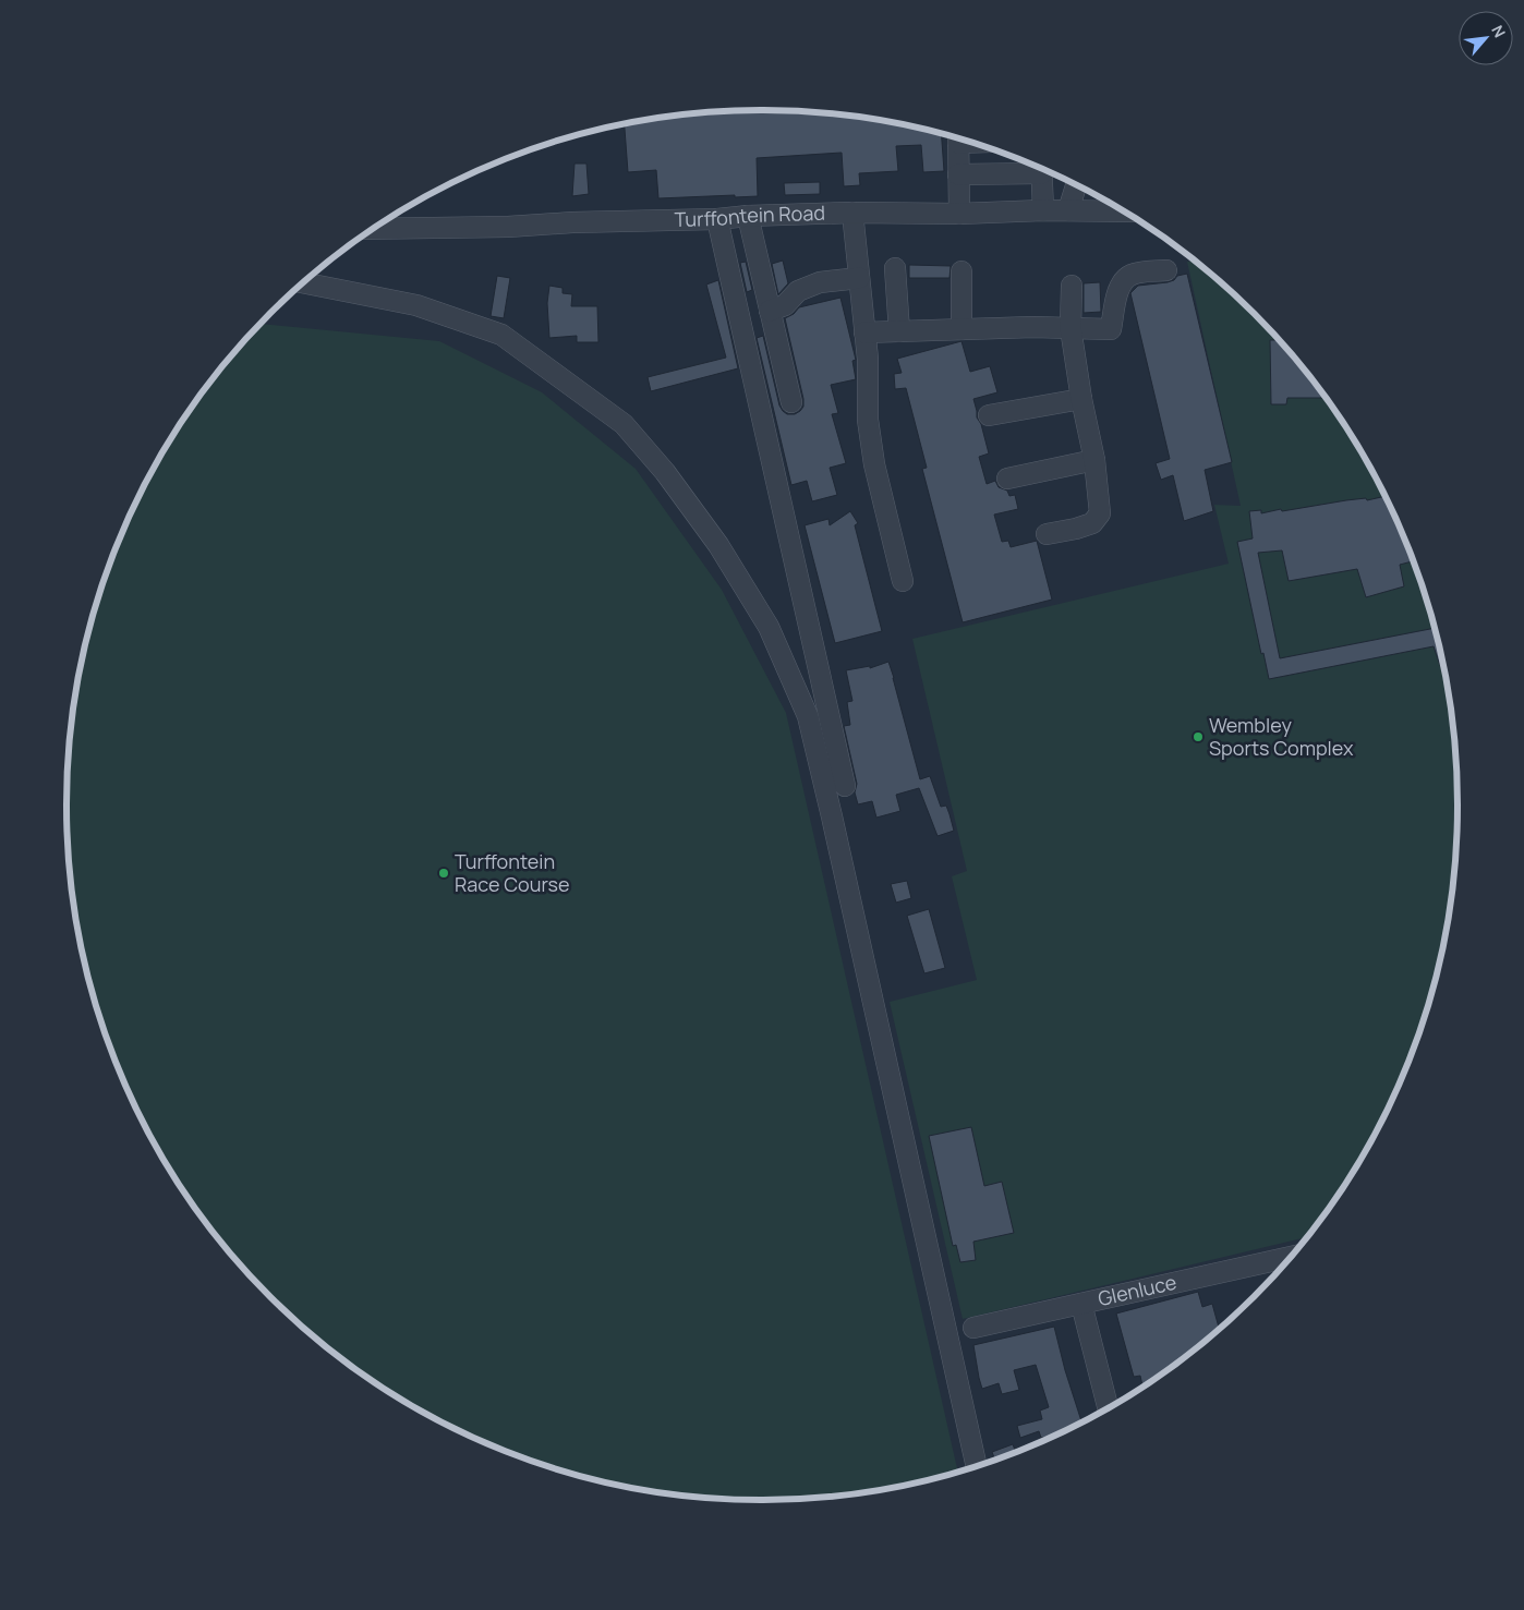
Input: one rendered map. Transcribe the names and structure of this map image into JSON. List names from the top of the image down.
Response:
{
  "streets": {
    "street": ["Turffontein Road", "Glenluce"]
  },
  "places": ["Wembley Sports Complex", "Turffontein Race Course"],
  "north": "top right"
}
